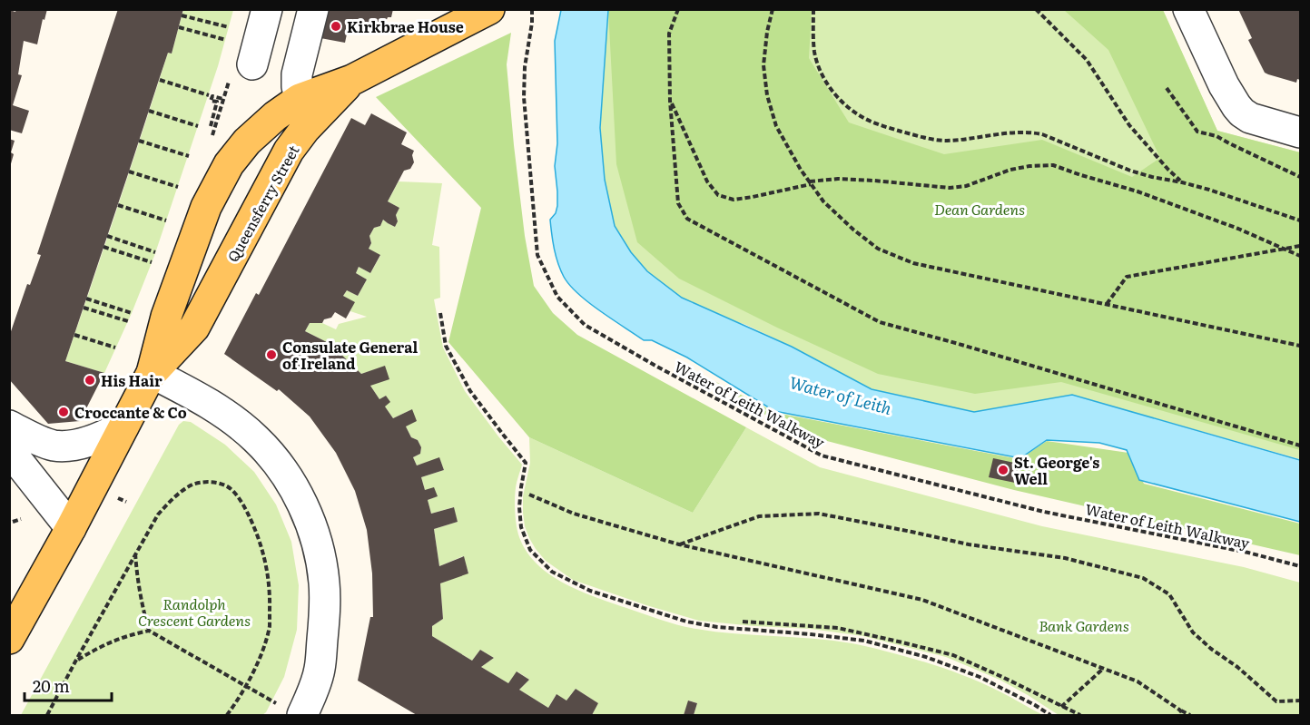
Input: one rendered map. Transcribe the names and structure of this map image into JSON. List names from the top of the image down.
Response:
{
  "streets": {
    "main road": ["Queensferry Street"],
    "path": ["Water of Leith Walkway"]
  },
  "water": ["Water of Leith"],
  "parks": ["Dean Gardens", "Randolph Crescent Gardens", "Bank Gardens"],
  "places": [
    "Kirkbrae House",
    "Consulate General of Ireland",
    "His Hair",
    "Croccante & Co",
    "St. George's Well"
  ],
  "scale_bar": "20 m"
}
